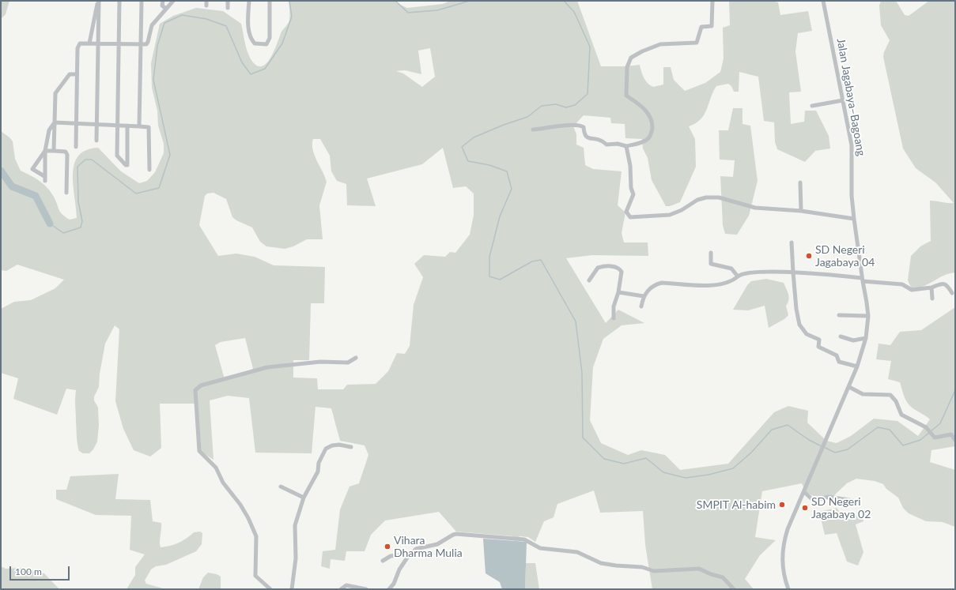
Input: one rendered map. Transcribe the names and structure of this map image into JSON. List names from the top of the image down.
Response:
{
  "streets": {
    "street": ["Jalan Jagabaya–Bagoang"]
  },
  "places": [
    "SD Negeri Jagabaya 04",
    "SMPIT Al-habim",
    "SD Negeri Jagabaya 02",
    "Vihara Dharma Mulia"
  ],
  "scale_bar": "100 m"
}
